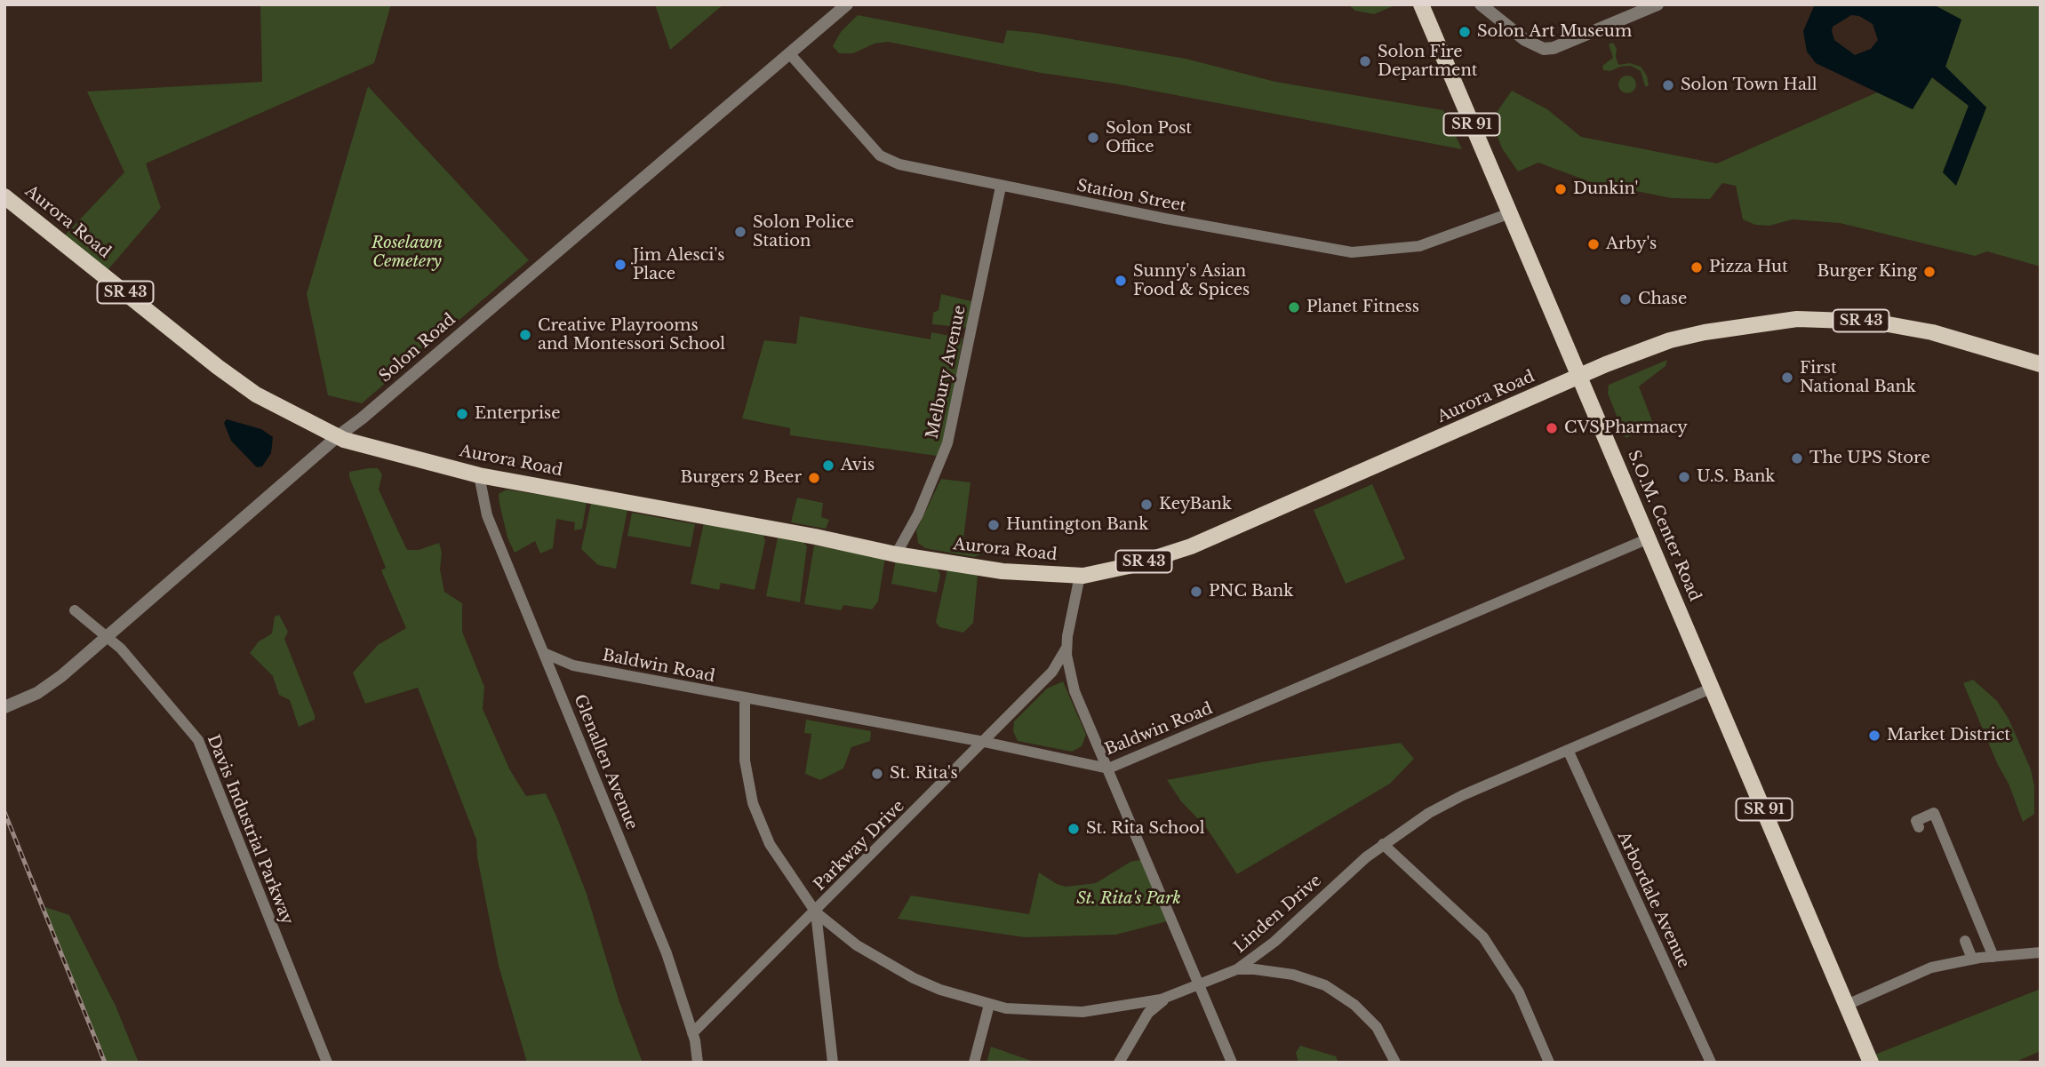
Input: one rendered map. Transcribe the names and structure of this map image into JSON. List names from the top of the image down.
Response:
{
  "streets": {
    "main road": [
      "SR 91",
      "Aurora Road",
      "SR 43",
      "S.O.M. Center Road"
    ],
    "street": [
      "Station Street",
      "Solon Road",
      "Melbury Avenue",
      "Baldwin Road",
      "Glenallen Avenue",
      "Davis Industrial Parkway",
      "Parkway Drive",
      "Arbordale Avenue",
      "Linden Drive"
    ]
  },
  "crossings": [
    ["Station Street", "Solon Road"],
    ["Station Street", "Melbury Avenue"],
    ["Station Street", "S.O.M. Center Road"],
    ["Aurora Road", "Solon Road"],
    ["Aurora Road", "Melbury Avenue"],
    ["Aurora Road", "S.O.M. Center Road"],
    ["Aurora Road", "Glenallen Avenue"],
    ["Solon Road", "Davis Industrial Parkway"],
    ["S.O.M. Center Road", "Baldwin Road"],
    ["S.O.M. Center Road", "Linden Drive"],
    ["Baldwin Road", "Glenallen Avenue"],
    ["Baldwin Road", "Parkway Drive"],
    ["Baldwin Road", "Linden Drive"],
    ["Glenallen Avenue", "Parkway Drive"],
    ["Parkway Drive", "Linden Drive"],
    ["Arbordale Avenue", "Linden Drive"]
  ],
  "parks": ["Roselawn Cemetery", "St. Rita's Park"],
  "places": [
    "Solon Art Museum",
    "Solon Fire Department",
    "Solon Town Hall",
    "Solon Post Office",
    "Dunkin'",
    "Solon Police Station",
    "Arby's",
    "Jim Alesci's Place",
    "Pizza Hut",
    "Burger King",
    "Sunny's Asian Food & Spices",
    "Chase",
    "Planet Fitness",
    "Creative Playrooms and Montessori School",
    "First National Bank",
    "Enterprise",
    "CVS Pharmacy",
    "The UPS Store",
    "Avis",
    "U.S. Bank",
    "Burgers 2 Beer",
    "KeyBank",
    "Huntington Bank",
    "PNC Bank",
    "Market District",
    "St. Rita's",
    "St. Rita School"
  ]
}
